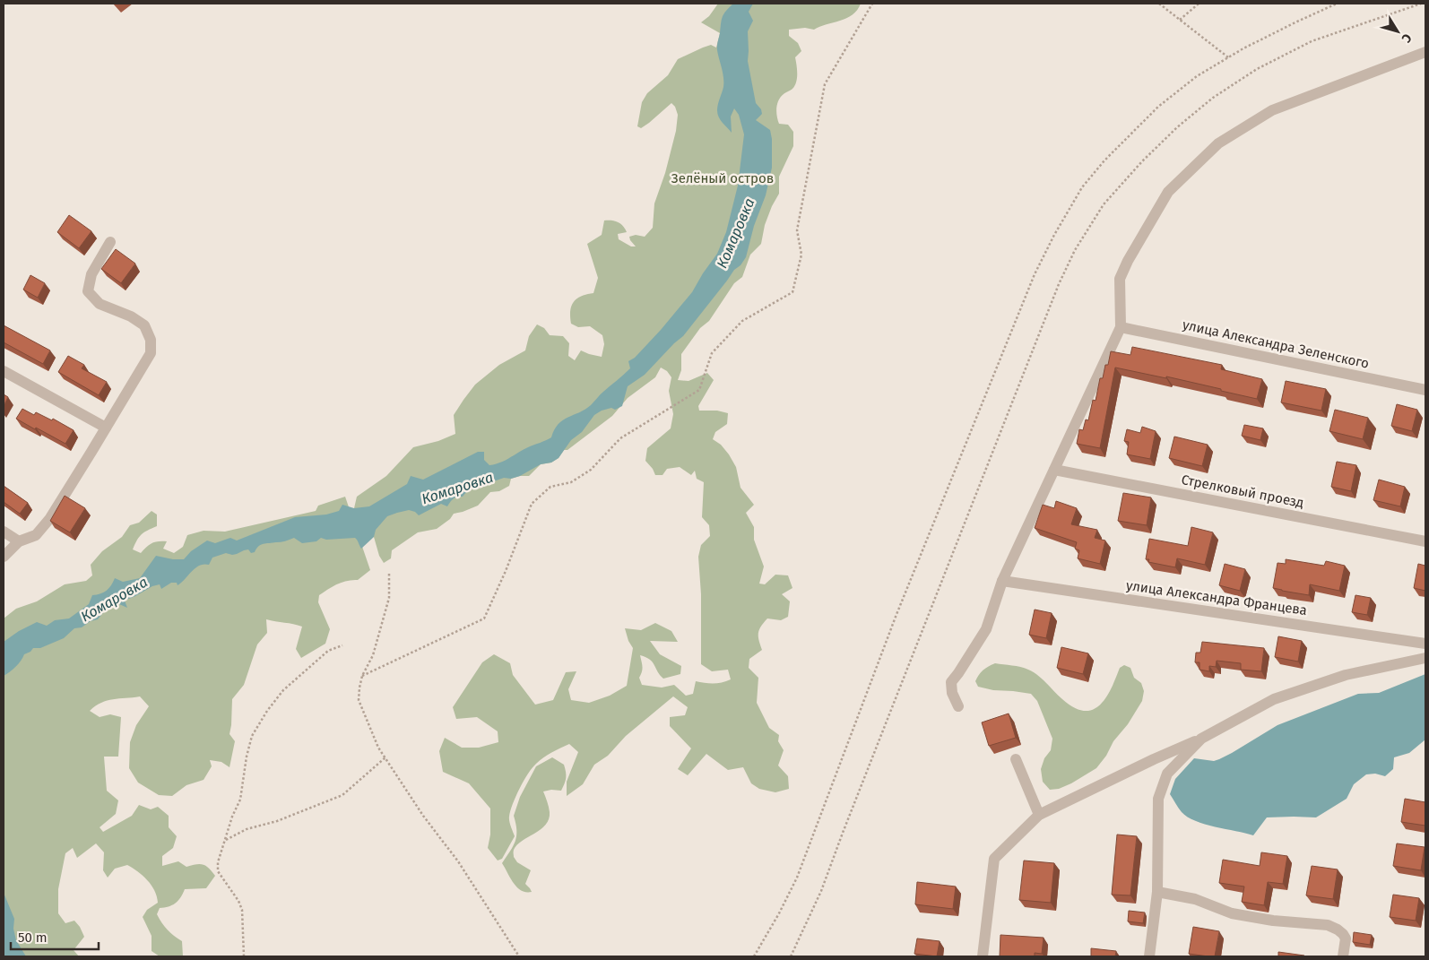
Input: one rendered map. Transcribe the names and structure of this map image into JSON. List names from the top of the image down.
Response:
{
  "streets": {
    "street": ["улица Александра Зеленского", "Стрелковый проезд", "улица Александра Францева"]
  },
  "water": ["Комаровка"],
  "parks": ["Зелёный остров"],
  "scale_bar": "50 m",
  "north": "bottom right"
}
